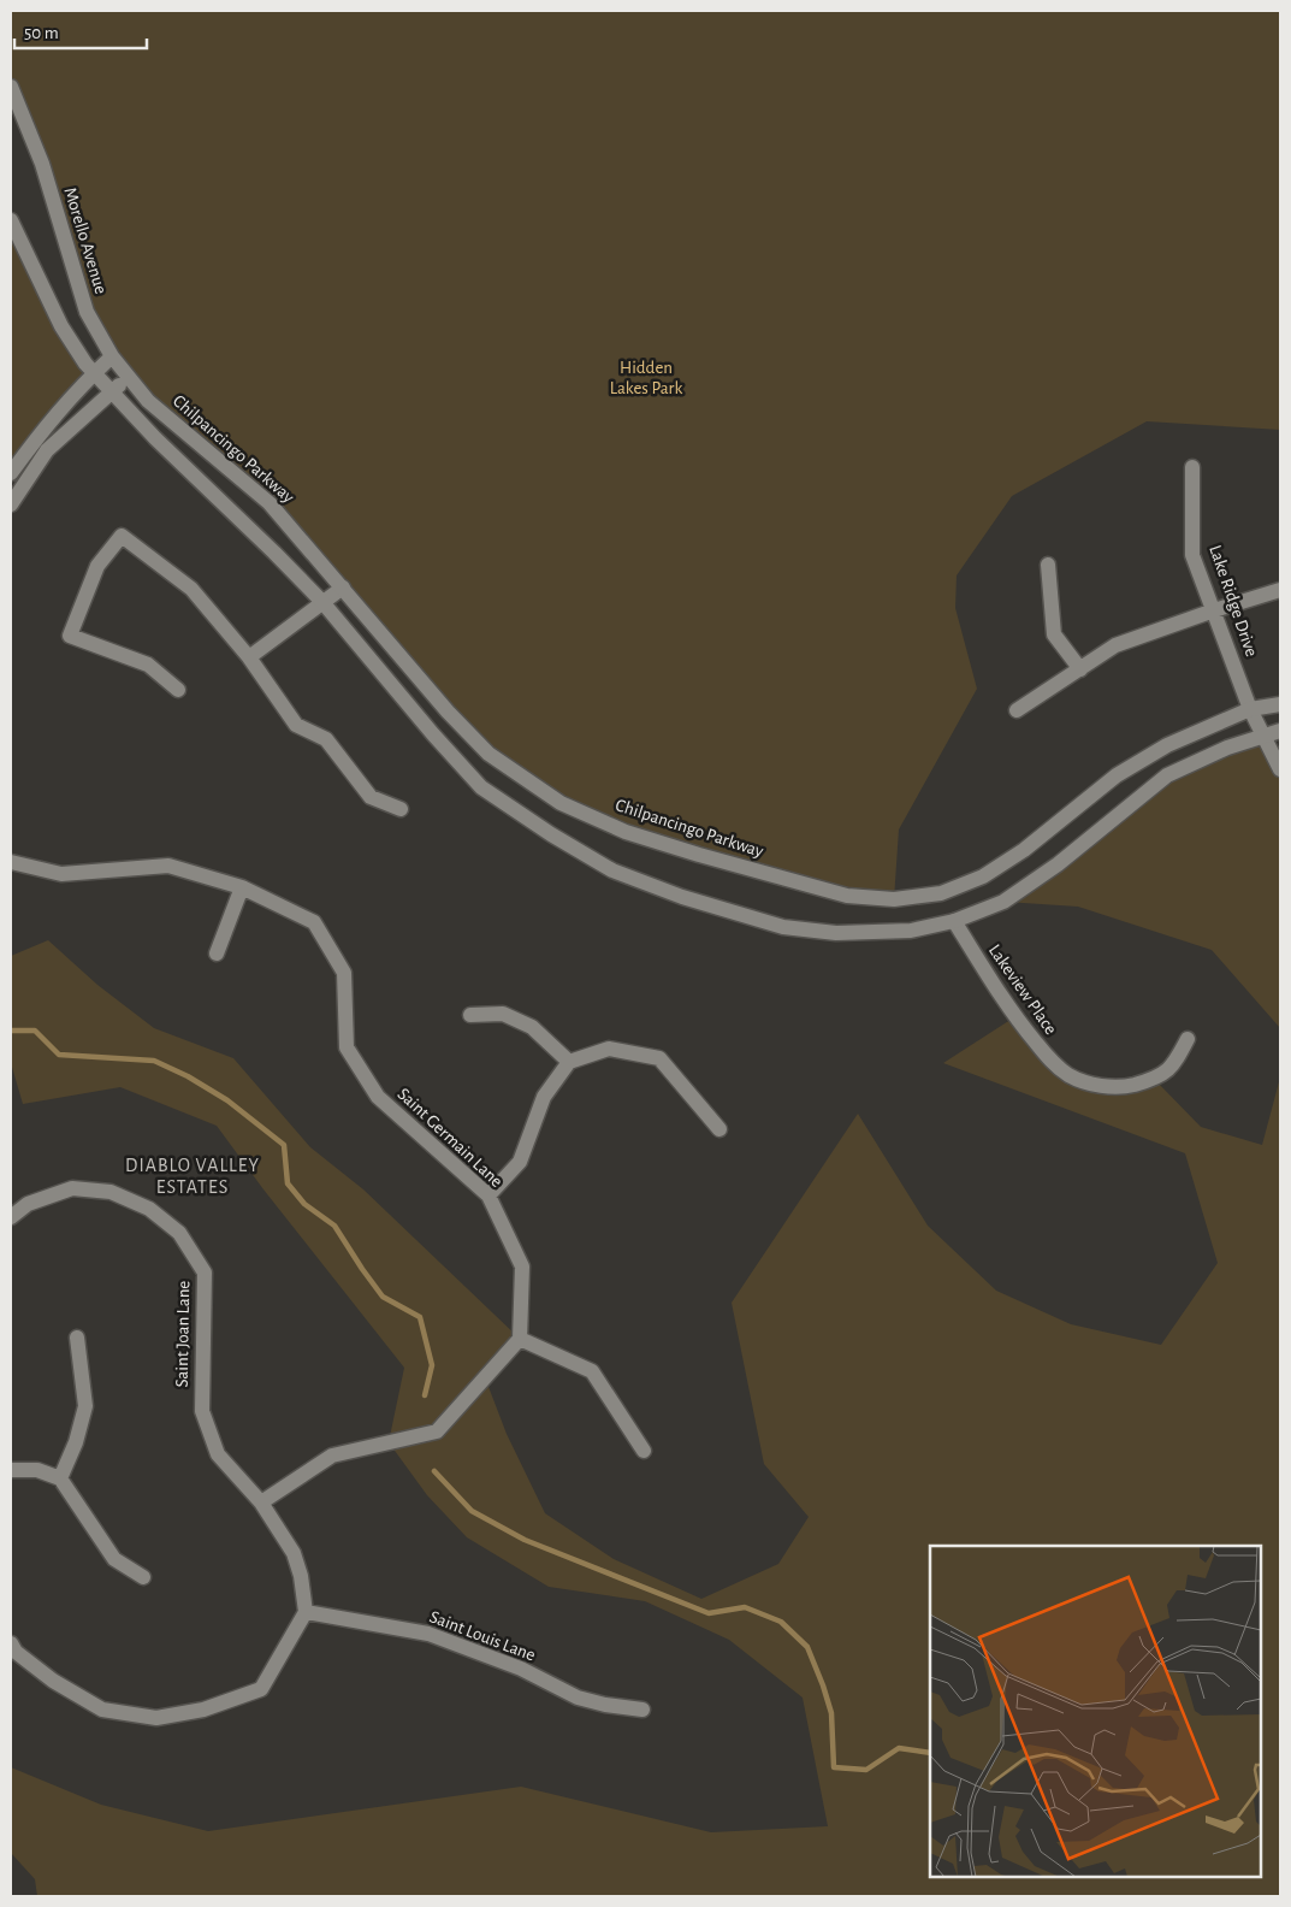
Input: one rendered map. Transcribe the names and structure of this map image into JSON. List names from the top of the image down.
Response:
{
  "streets": {
    "street": [
      "Morello Avenue",
      "Chilpancingo Parkway",
      "Lake Ridge Drive",
      "Lakeview Place",
      "Saint Germain Lane",
      "Saint Joan Lane",
      "Saint Louis Lane"
    ]
  },
  "crossings": [
    ["Morello Avenue", "Chilpancingo Parkway"],
    ["Chilpancingo Parkway", "Lake Ridge Drive"]
  ],
  "districts": ["DIABLO VALLEY ESTATES"],
  "parks": ["Hidden Lakes Park"],
  "scale_bar": "50 m"
}
